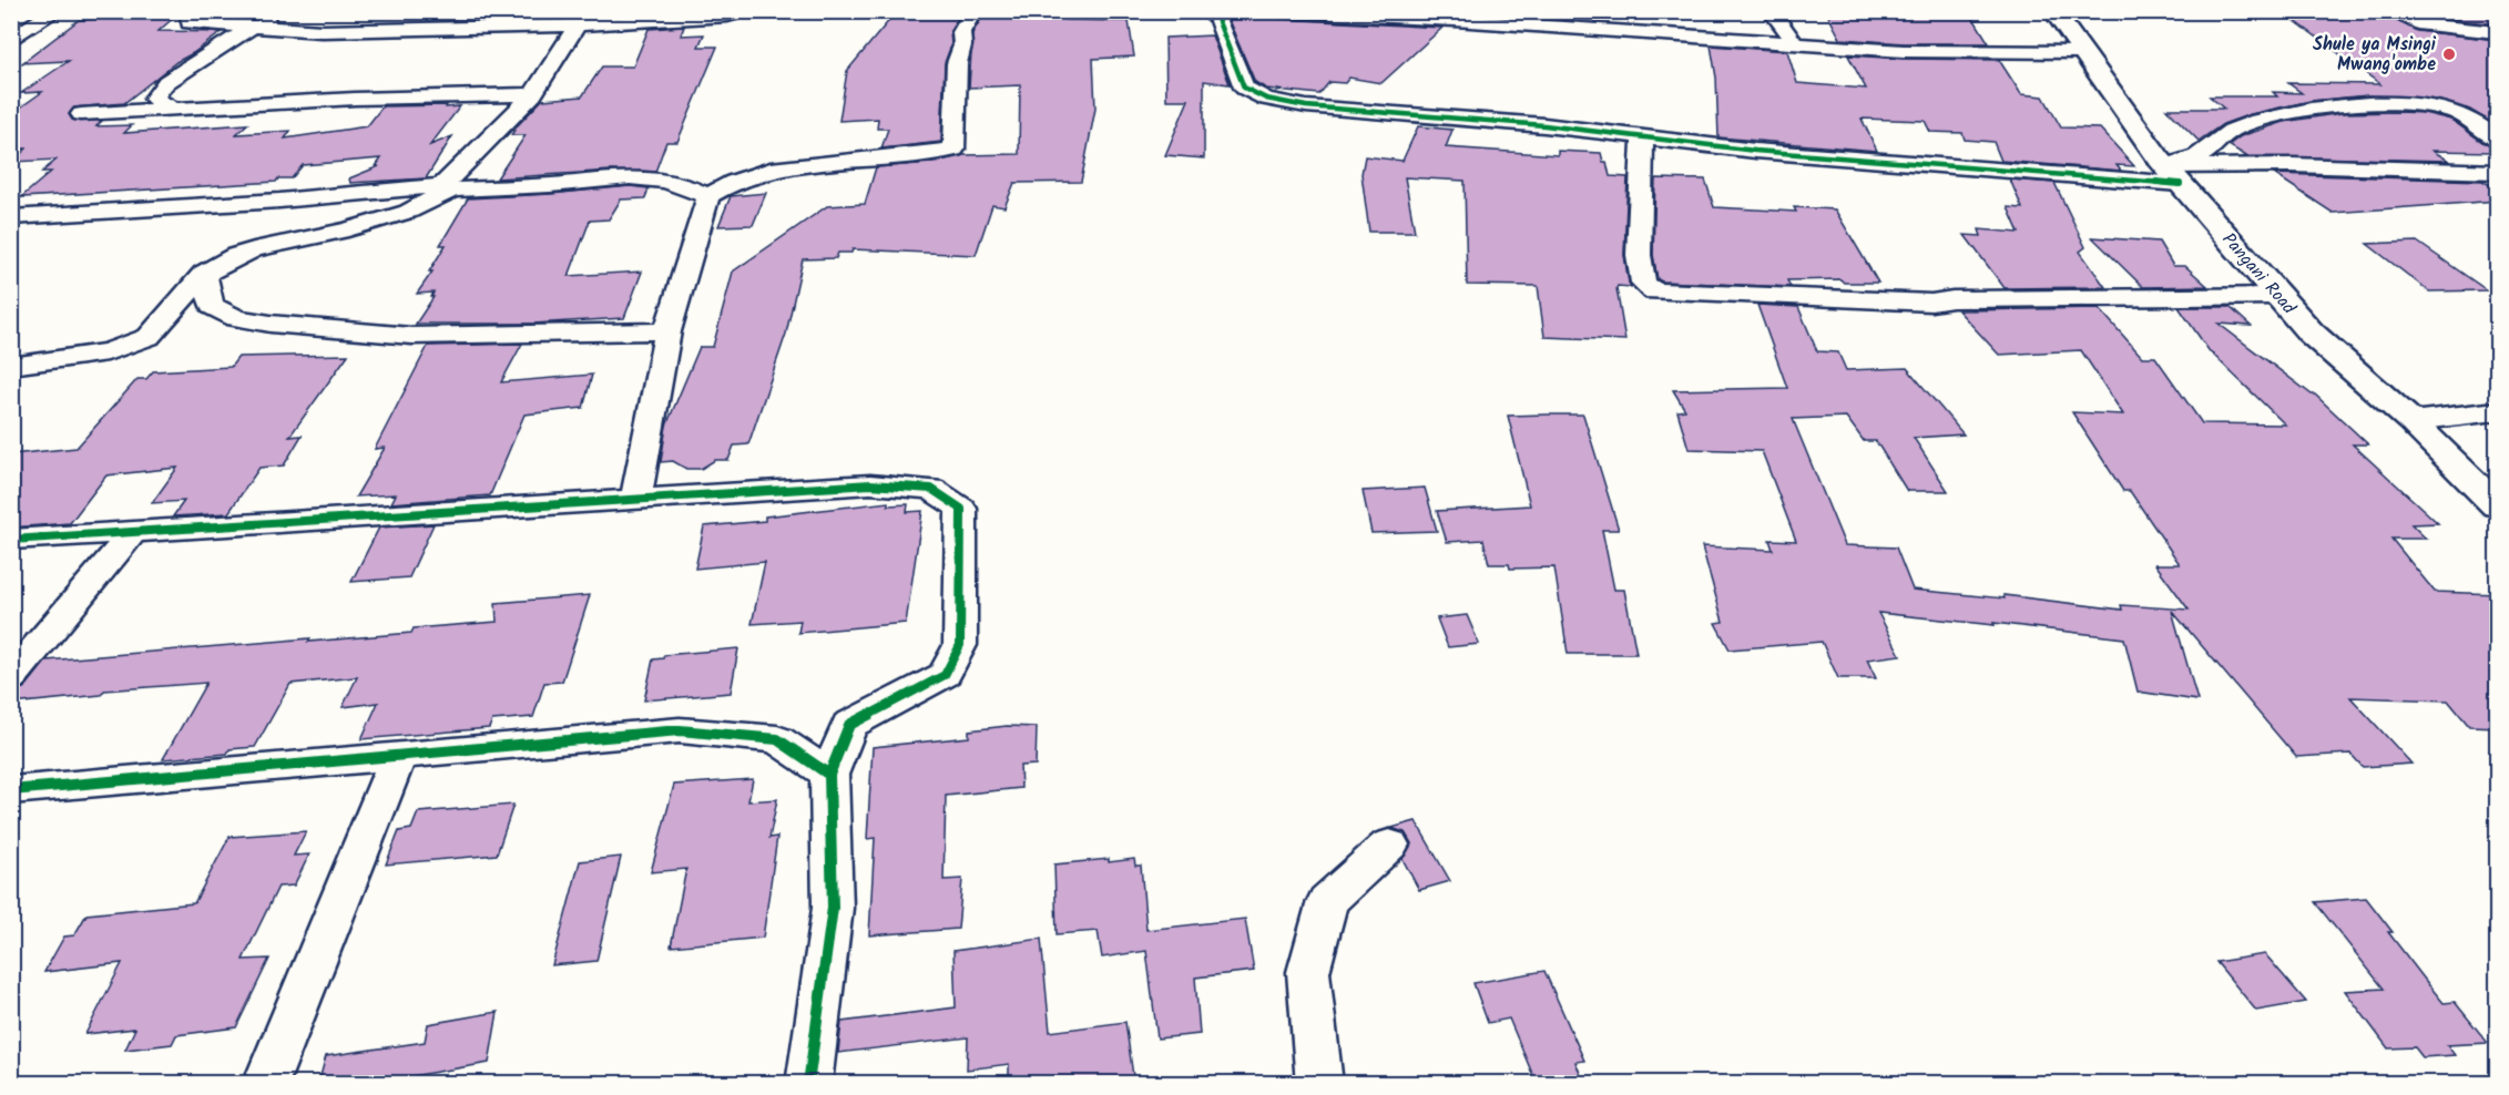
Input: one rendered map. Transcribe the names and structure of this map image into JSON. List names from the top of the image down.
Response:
{
  "streets": {
    "main road": ["Pangani Road"]
  },
  "places": ["Shule ya Msingi Mwang'ombe"]
}
